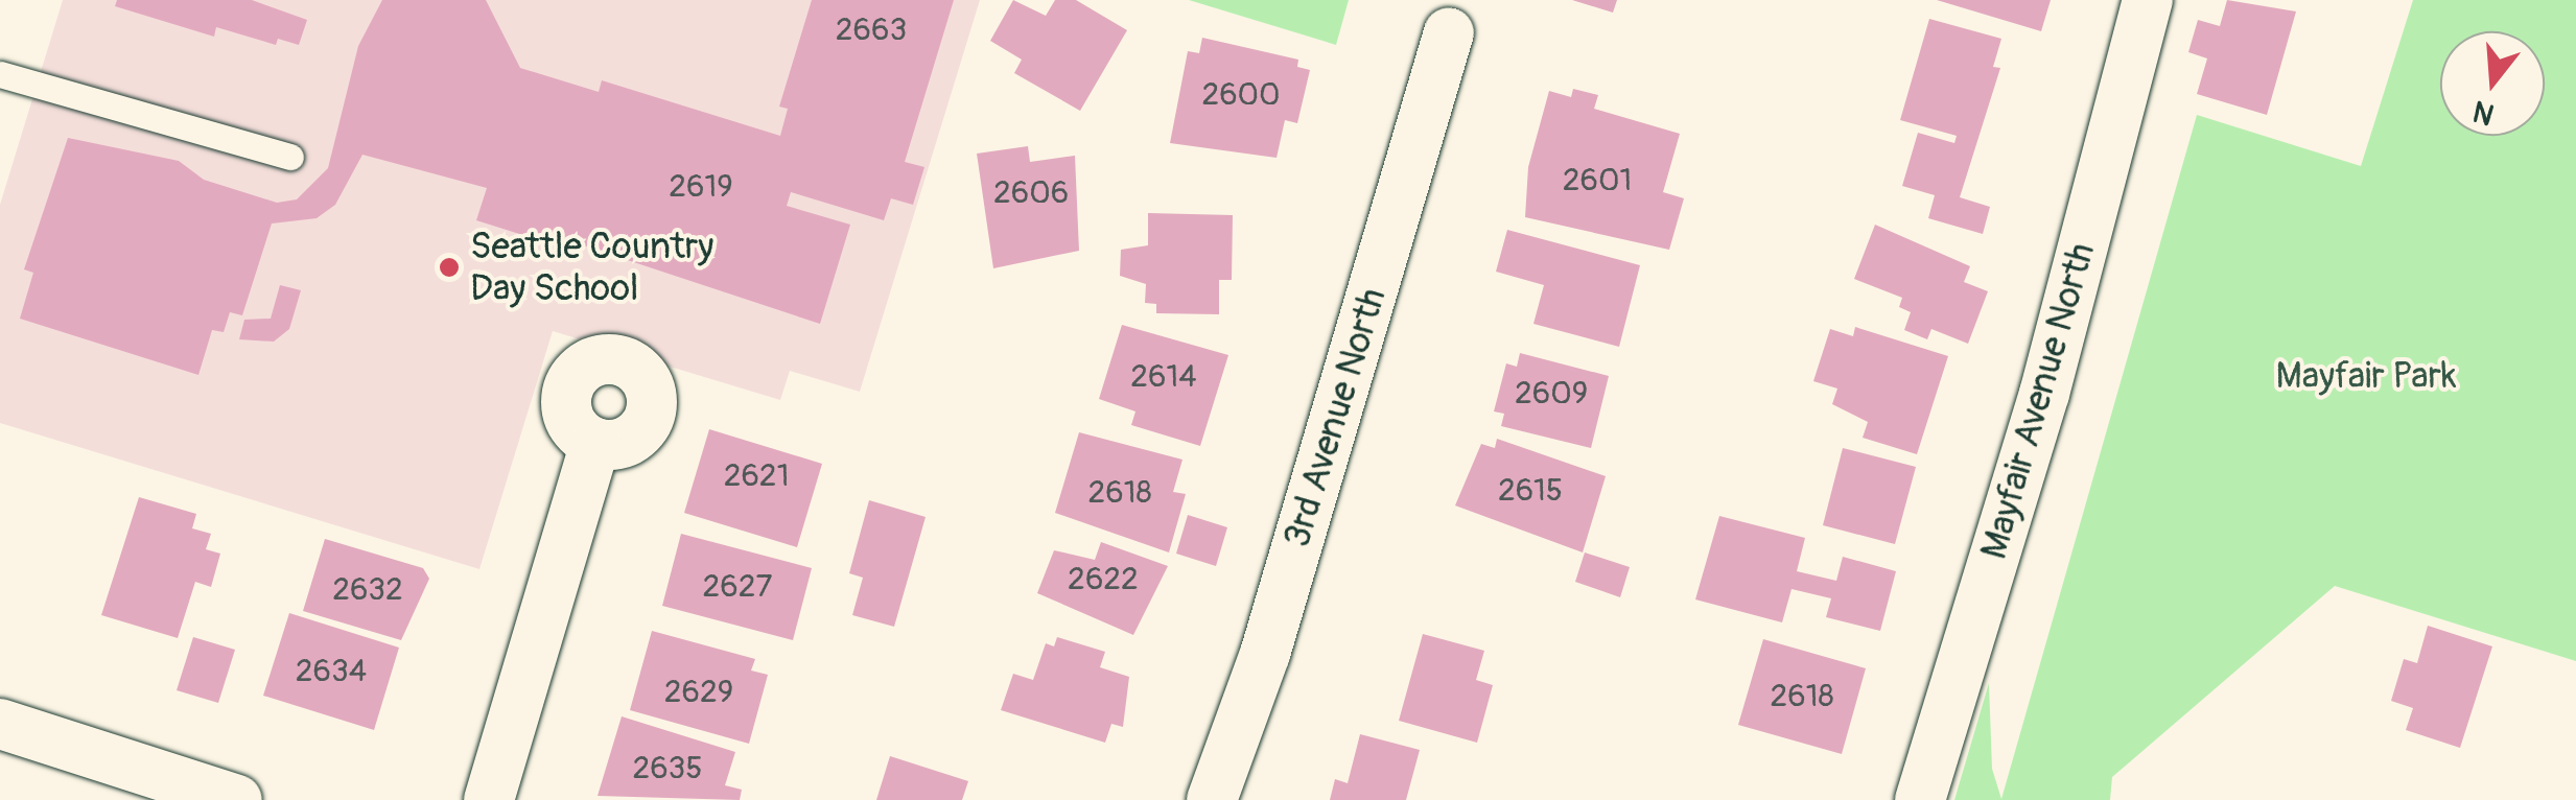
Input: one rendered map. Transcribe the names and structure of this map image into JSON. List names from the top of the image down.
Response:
{
  "streets": {
    "street": ["Mayfair Avenue North", "3rd Avenue North"]
  },
  "parks": ["Mayfair Park"],
  "places": ["Seattle Country Day School"],
  "house_numbers": [
    "2663",
    "2600",
    "2601",
    "2619",
    "2606",
    "2614",
    "2609",
    "2621",
    "2615",
    "2618",
    "2622",
    "2627",
    "2632",
    "2634",
    "2629",
    "2618",
    "2635"
  ],
  "north": "bottom"
}
